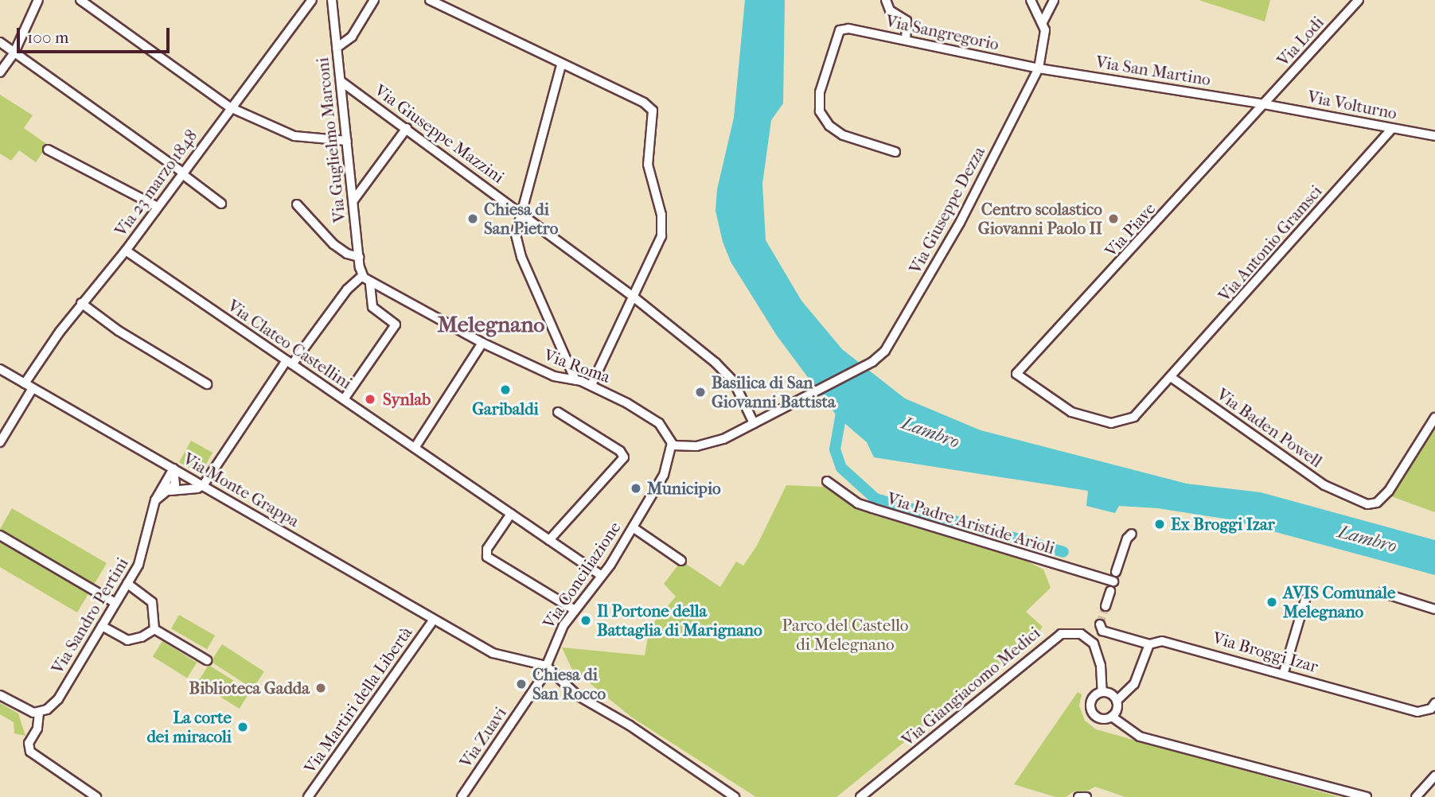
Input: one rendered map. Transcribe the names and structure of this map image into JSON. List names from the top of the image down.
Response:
{
  "streets": {
    "street": [
      "Via Sangregorio",
      "Via Lodi",
      "Via San Martino",
      "Via Volturno",
      "Via Giuseppe Mazzini",
      "Via Guglielmo Marconi",
      "Via 23 marzo 1848",
      "Via Giuseppe Dezza",
      "Via Piave",
      "Via Antonio Gramsci",
      "Via Clateo Castellini",
      "Via Roma",
      "Via Baden Powell",
      "Via Monte Grappa",
      "Via Padre Aristide Arioli",
      "Via Conciliazione",
      "Via Sandro Pertini",
      "Via Broggi Izar",
      "Via Giangiacomo Medici",
      "Via Martiri della Libertà",
      "Via Zuavi"
    ]
  },
  "crossings": [
    ["Via Sangregorio", "Via San Martino"],
    ["Via Sangregorio", "Via Giuseppe Dezza"],
    ["Via Lodi", "Via San Martino"],
    ["Via Lodi", "Via Volturno"],
    ["Via Lodi", "Via Piave"],
    ["Via San Martino", "Via Volturno"],
    ["Via San Martino", "Via Giuseppe Dezza"],
    ["Via San Martino", "Via Piave"],
    ["Via Volturno", "Via Piave"],
    ["Via Volturno", "Via Antonio Gramsci"],
    ["Via Giuseppe Mazzini", "Via Guglielmo Marconi"],
    ["Via Giuseppe Mazzini", "Via Giuseppe Dezza"],
    ["Via Guglielmo Marconi", "Via Roma"],
    ["Via 23 marzo 1848", "Via Clateo Castellini"],
    ["Via 23 marzo 1848", "Via Monte Grappa"],
    ["Via Piave", "Via Antonio Gramsci"],
    ["Via Antonio Gramsci", "Via Baden Powell"],
    ["Via Clateo Castellini", "Via Conciliazione"],
    ["Via Roma", "Via Conciliazione"],
    ["Via Monte Grappa", "Via Conciliazione"],
    ["Via Monte Grappa", "Via Sandro Pertini"],
    ["Via Monte Grappa", "Via Martiri della Libertà"],
    ["Via Monte Grappa", "Via Zuavi"],
    ["Via Conciliazione", "Via Zuavi"]
  ],
  "districts": ["Melegnano"],
  "water": ["Lambro"],
  "parks": ["Parco del Castello di Melegnano"],
  "places": [
    "Chiesa di San Pietro",
    "Centro scolastico Giovanni Paolo II",
    "Garibaldi",
    "Basilica di San Giovanni Battista",
    "Synlab",
    "Municipio",
    "Ex Broggi Izar",
    "AVIS Comunale Melegnano",
    "Il Portone della Battaglia di Marignano",
    "Chiesa di San Rocco",
    "Biblioteca Gadda",
    "La corte dei miracoli"
  ],
  "scale_bar": "100 m"
}
